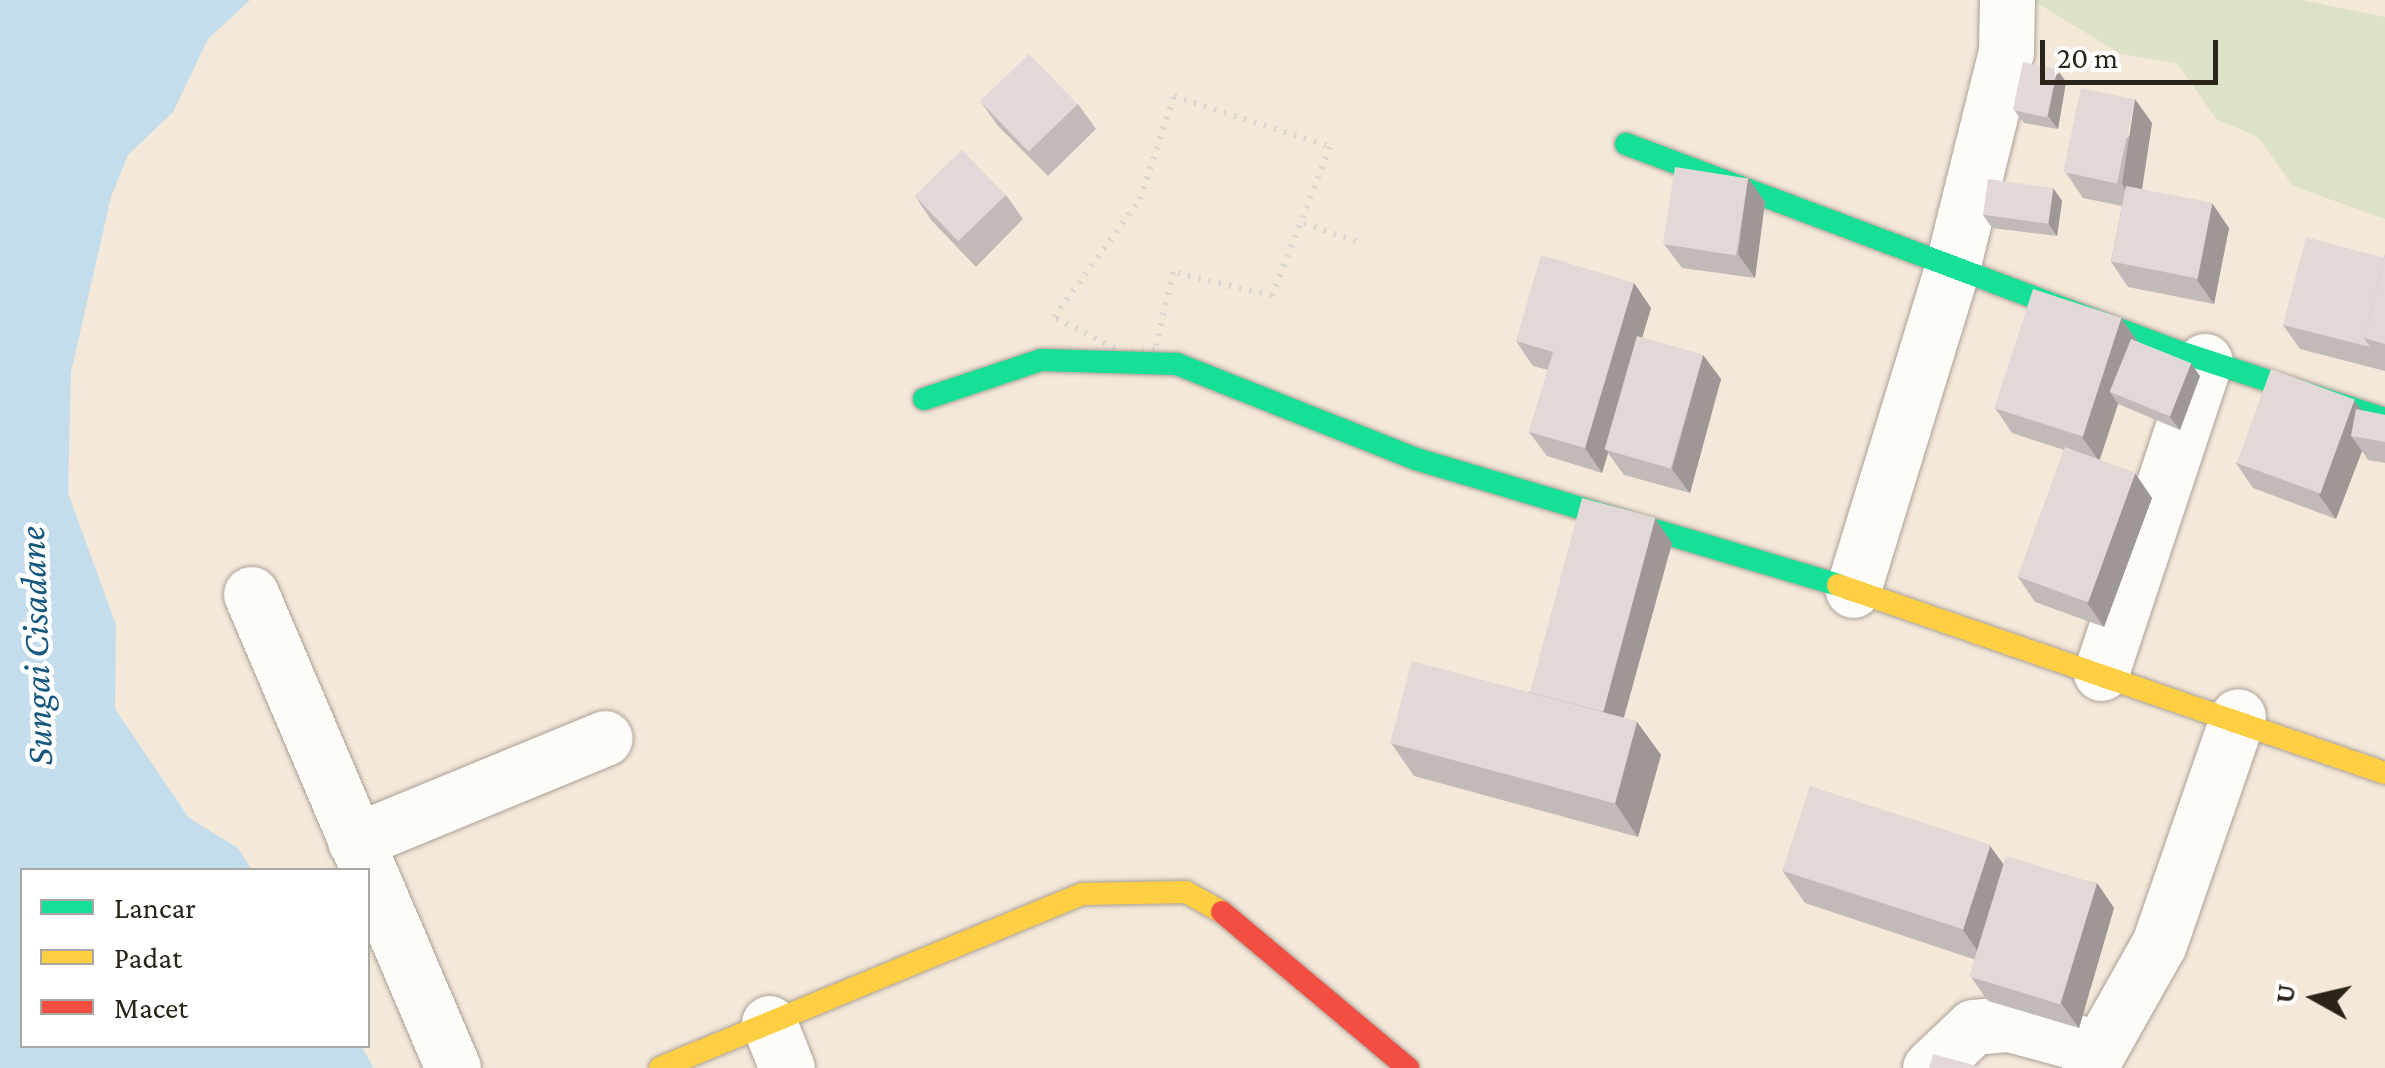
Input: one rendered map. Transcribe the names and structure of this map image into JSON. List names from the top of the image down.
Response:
{
  "water": ["Sungai Cisadane"],
  "legend": ["Lancar", "Padat", "Macet"],
  "scale_bar": "20 m",
  "north": "left"
}
